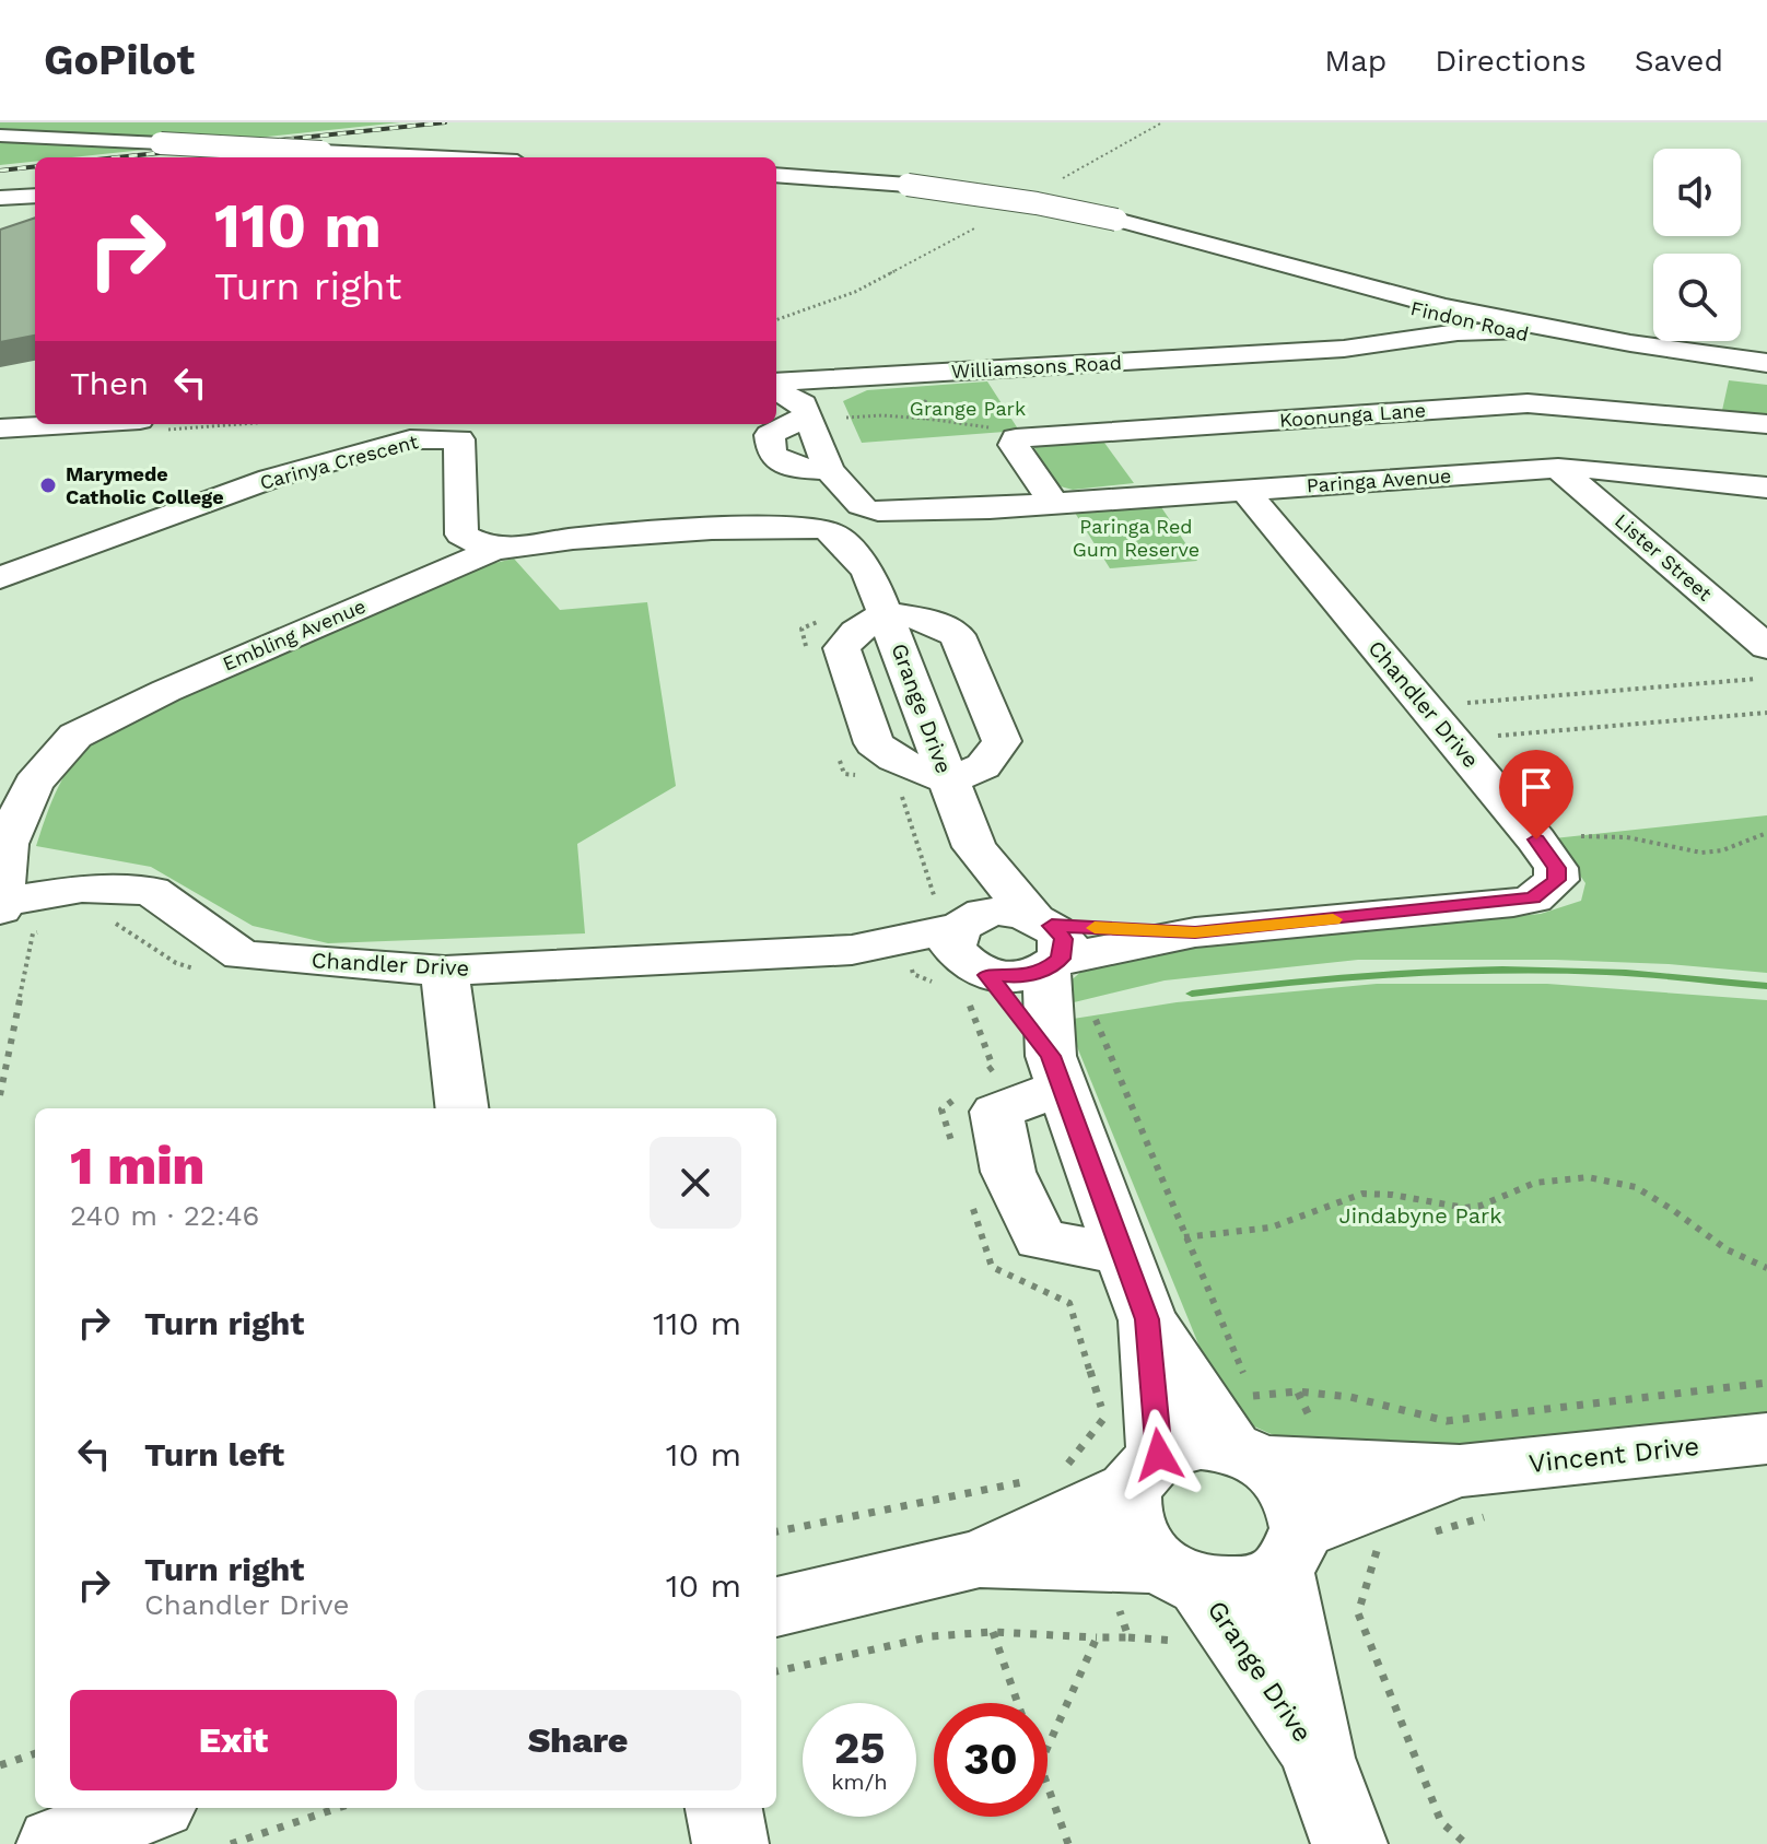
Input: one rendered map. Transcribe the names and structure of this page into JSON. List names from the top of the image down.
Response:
{
  "streets": {
    "street": [
      "Findon Road",
      "Williamsons Road",
      "Koonunga Lane",
      "Carinya Crescent",
      "Paringa Avenue",
      "Lister Street",
      "Embling Avenue",
      "Chandler Drive",
      "Grange Drive",
      "Vincent Drive"
    ]
  },
  "crossings": [
    ["Findon Road", "Williamsons Road"],
    ["Carinya Crescent", "Embling Avenue"],
    ["Paringa Avenue", "Lister Street"],
    ["Paringa Avenue", "Embling Avenue"],
    ["Paringa Avenue", "Chandler Drive"],
    ["Paringa Avenue", "Grange Drive"],
    ["Embling Avenue", "Chandler Drive"],
    ["Embling Avenue", "Grange Drive"],
    ["Chandler Drive", "Grange Drive"],
    ["Grange Drive", "Vincent Drive"]
  ],
  "parks": ["Grange Park", "Paringa Red Gum Reserve", "Jindabyne Park"],
  "places": ["Marymede Catholic College"],
  "page": {
    "header": "GoPilot",
    "nav": ["Map", "Directions", "Saved"],
    "turn": ["110 m", "Turn right"],
    "then": "Then",
    "heading": ["1 min", "240 m · 22:46"],
    "list": [
      {
        "name": "Turn right",
        "value": "110 m"
      },
      {
        "name": "Turn left",
        "value": "10 m"
      },
      {
        "name": "Turn right",
        "note": "Chandler Drive",
        "value": "10 m"
      }
    ],
    "buttons": ["Exit", "Share"],
    "speed": "25 km/h",
    "limit": "30"
  }
}
